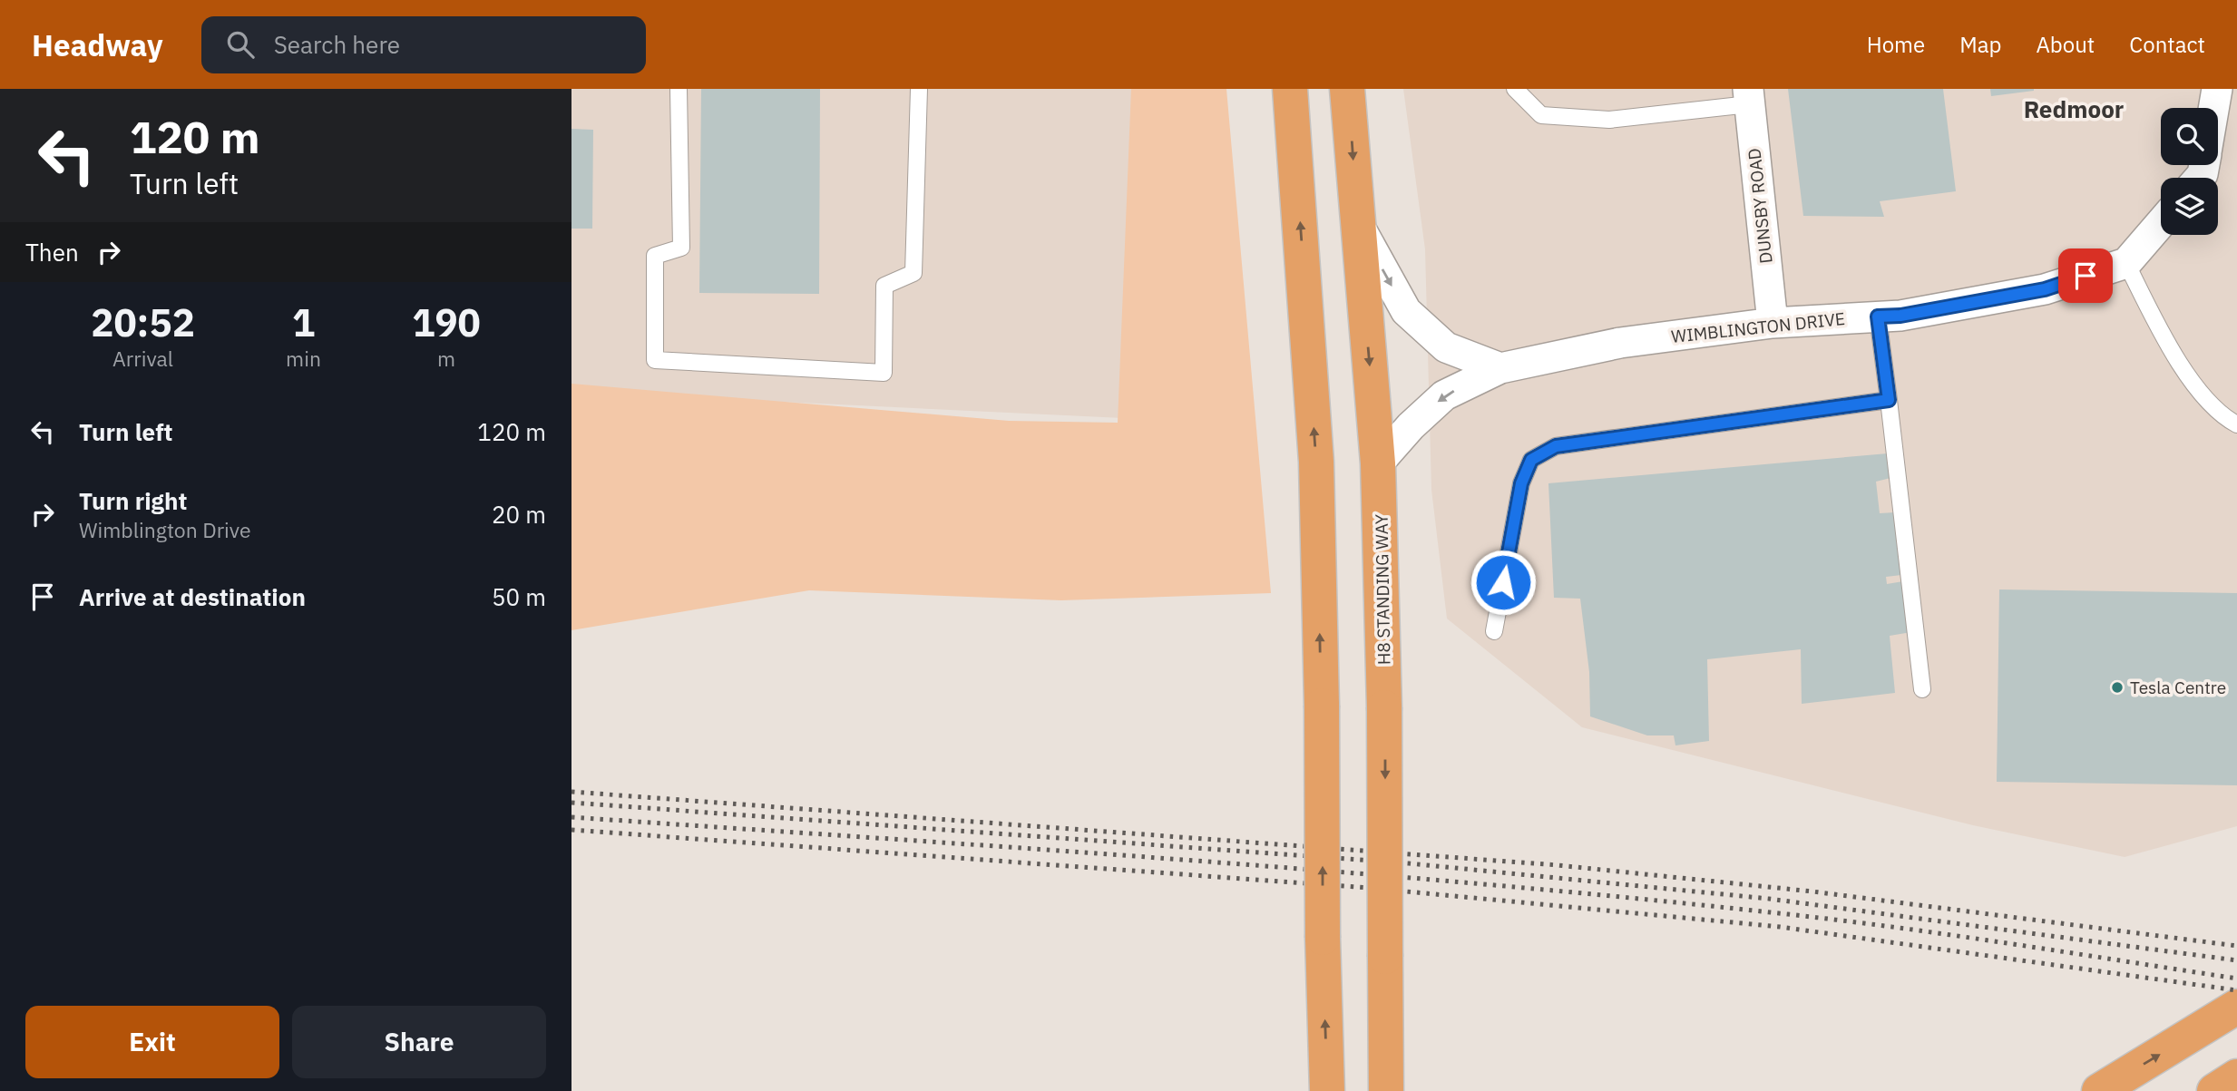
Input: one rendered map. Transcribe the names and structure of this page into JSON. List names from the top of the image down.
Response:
{
  "streets": {
    "highway": ["H8 STANDING WAY"],
    "street": ["DUNSBY ROAD", "WIMBLINGTON DRIVE"]
  },
  "crossings": [
    ["DUNSBY ROAD", "WIMBLINGTON DRIVE"],
    ["WIMBLINGTON DRIVE", "H8 STANDING WAY"]
  ],
  "districts": ["Redmoor"],
  "places": ["Tesla Centre"],
  "page": {
    "header": "Headway",
    "search": "Search here",
    "nav": [
      "Home",
      "Map",
      "About",
      "Contact"
    ],
    "turn": ["120 m", "Turn left"],
    "then": "Then",
    "eta": [
      "20:52",
      "Arrival",
      "1",
      "min",
      "190",
      "m"
    ],
    "list": [
      {
        "name": "Turn left",
        "value": "120 m"
      },
      {
        "name": "Turn right",
        "note": "Wimblington Drive",
        "value": "20 m"
      },
      {
        "name": "Arrive at destination",
        "value": "50 m"
      }
    ],
    "buttons": ["Exit", "Share"]
  }
}
